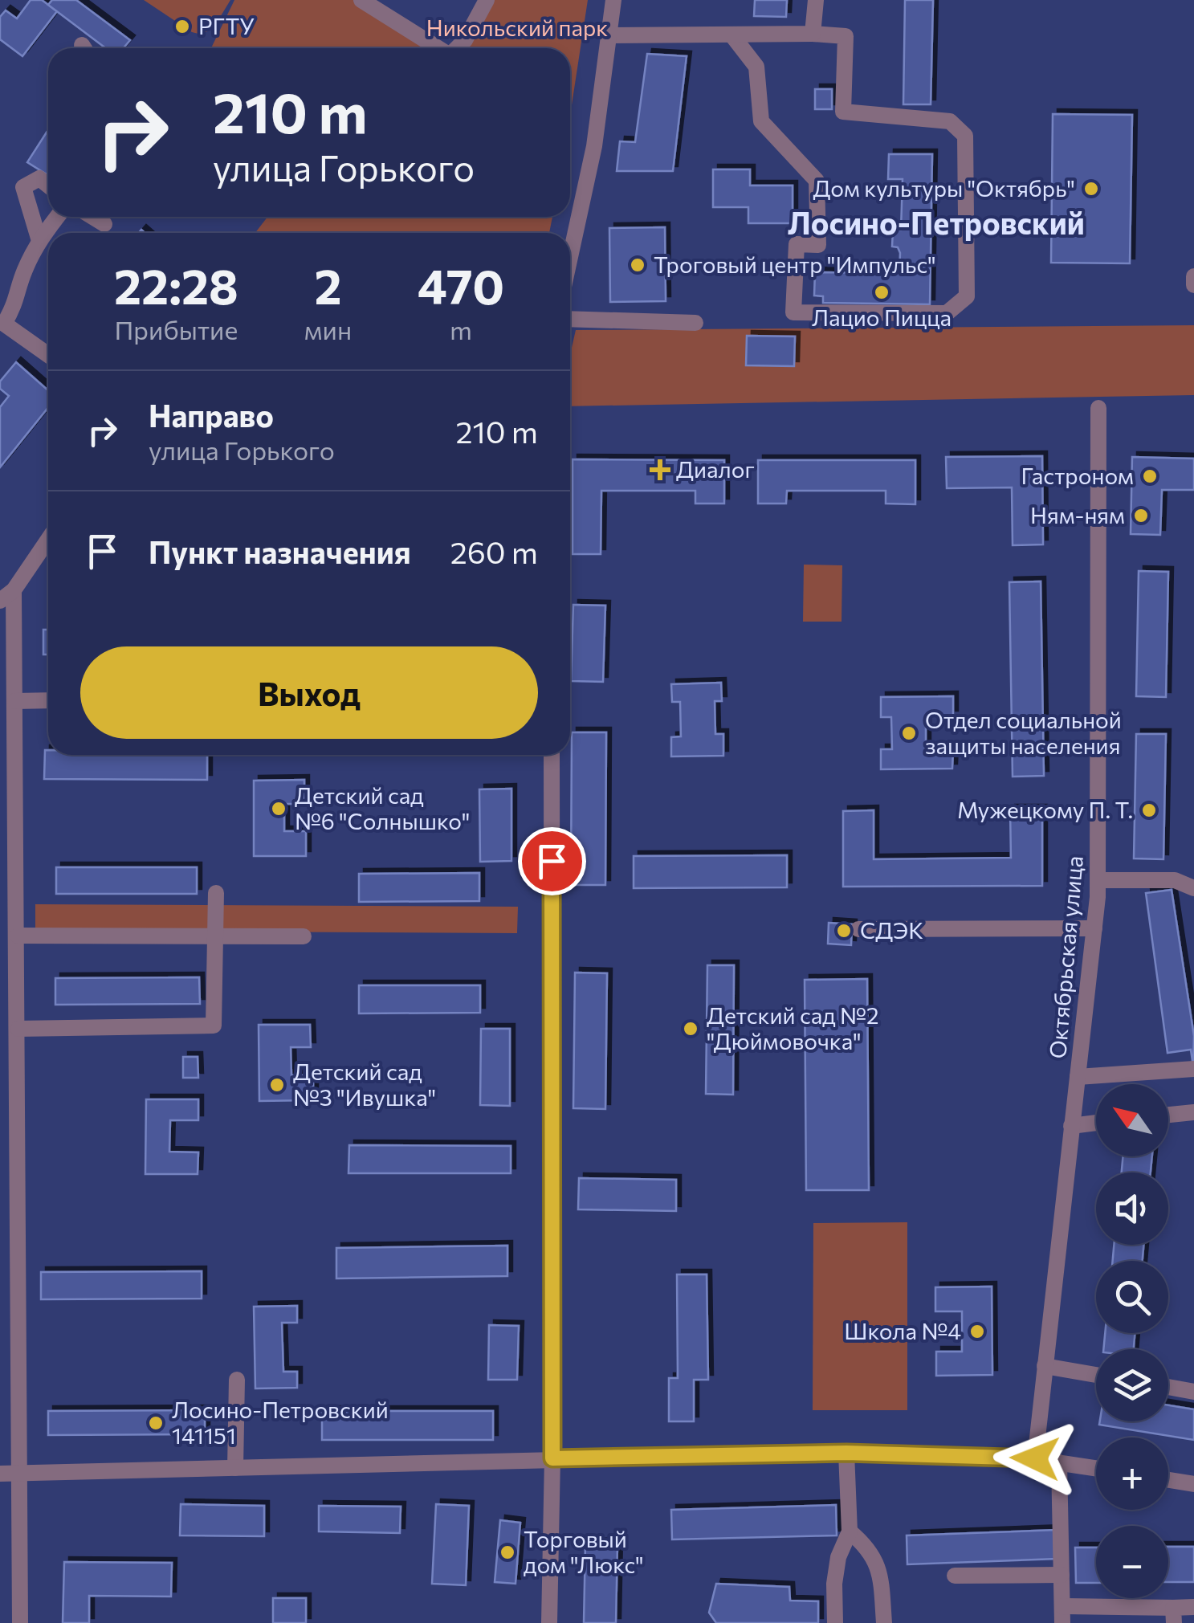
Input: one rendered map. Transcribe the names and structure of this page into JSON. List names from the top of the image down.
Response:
{
  "streets": {
    "street": ["Октябрьская улица"]
  },
  "districts": ["Лосино-Петровский"],
  "parks": ["Никольский парк"],
  "places": {
    "other": [
      "РГТУ",
      "Дом культуры \"Октябрь\"",
      "Троговый центр \"Импульс\"",
      "Лацио Пицца",
      "Гастроном",
      "Ням-ням",
      "Отдел социальной защиты населения",
      "Детский сад №6 \"Солнышко\"",
      "Мужецкому П. Т.",
      "СДЭК",
      "Детский сад №2 \"Дюймовочка\"",
      "Детский сад №3 \"Ивушка\"",
      "Школа №4",
      "Лосино-Петровский 141151",
      "Торговый дом \"Люкс\""
    ],
    "health": ["Диалог"]
  },
  "north": "top left",
  "page": {
    "turn": ["210 m", "улица Горького"],
    "eta": [
      "22:28",
      "Прибытие",
      "2",
      "мин",
      "470",
      "m"
    ],
    "list": [
      {
        "name": "Направо",
        "note": "улица Горького",
        "value": "210 m"
      },
      {
        "name": "Пункт назначения",
        "value": "260 m"
      }
    ],
    "buttons": "Выход",
    "map_buttons": ["+", "−"]
  }
}
